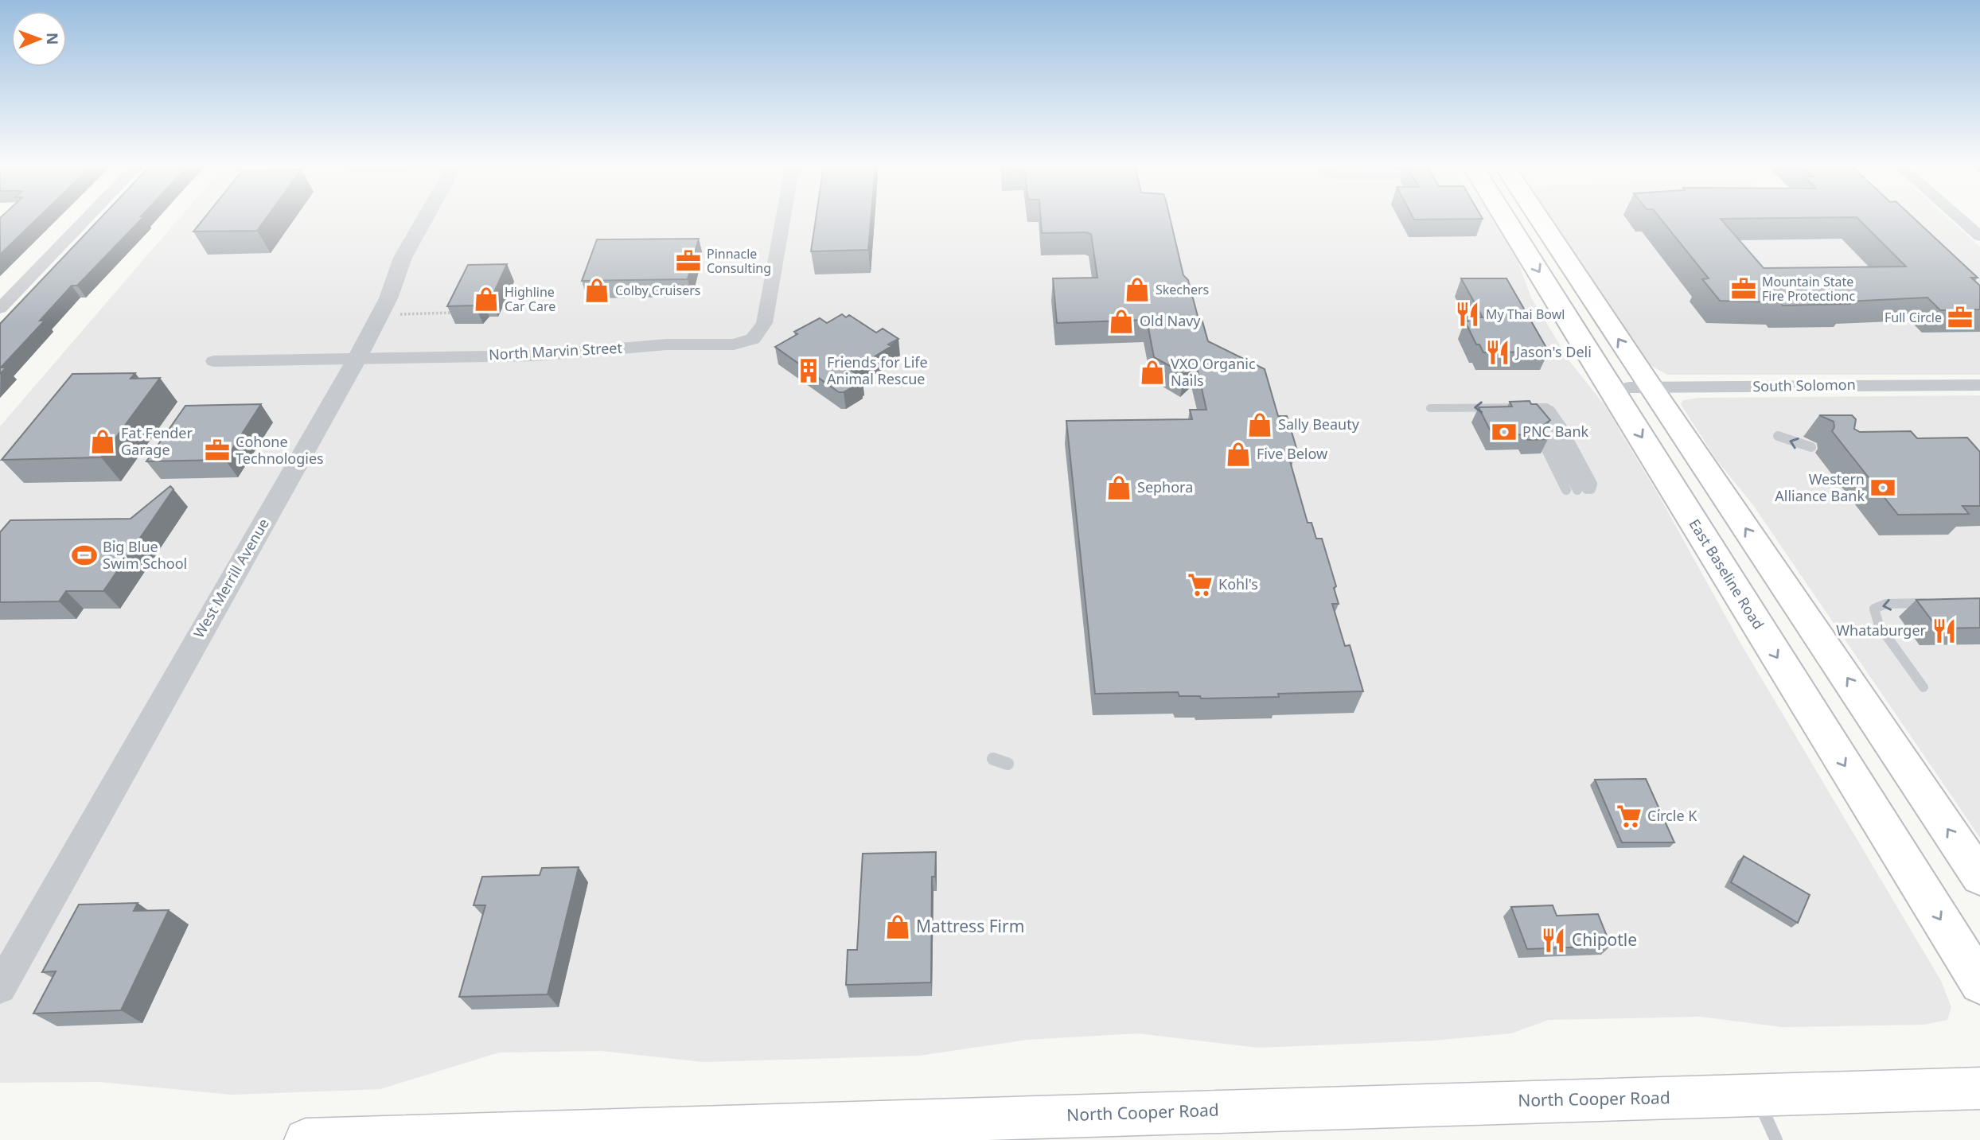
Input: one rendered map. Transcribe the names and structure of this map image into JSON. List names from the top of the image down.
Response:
{
  "streets": {
    "main road": ["East Baseline Road", "North Cooper Road"],
    "street": ["North Marvin Street", "South Solomon", "West Merrill Avenue"]
  },
  "crossings": [
    ["North Marvin Street", "West Merrill Avenue"],
    ["South Solomon", "East Baseline Road"]
  ],
  "places": {
    "office": [
      "Pinnacle Consulting",
      "Mountain State Fire Protectionc",
      "Full Circle",
      "Cohone Technologies"
    ],
    "shop": [
      "Skechers",
      "Colby Cruisers",
      "Highline Car Care",
      "Old Navy",
      "VXO Organic Nails",
      "Sally Beauty",
      "Fat Fender Garage",
      "Five Below",
      "Sephora",
      "Mattress Firm"
    ],
    "restaurant": [
      "My Thai Bowl",
      "Jason's Deli",
      "Whataburger",
      "Chipotle"
    ],
    "building": ["Friends for Life Animal Rescue"],
    "bank": ["PNC Bank", "Western Alliance Bank"],
    "sports": ["Big Blue Swim School"],
    "supermarket": ["Kohl's", "Circle K"]
  },
  "north": "right"
}
